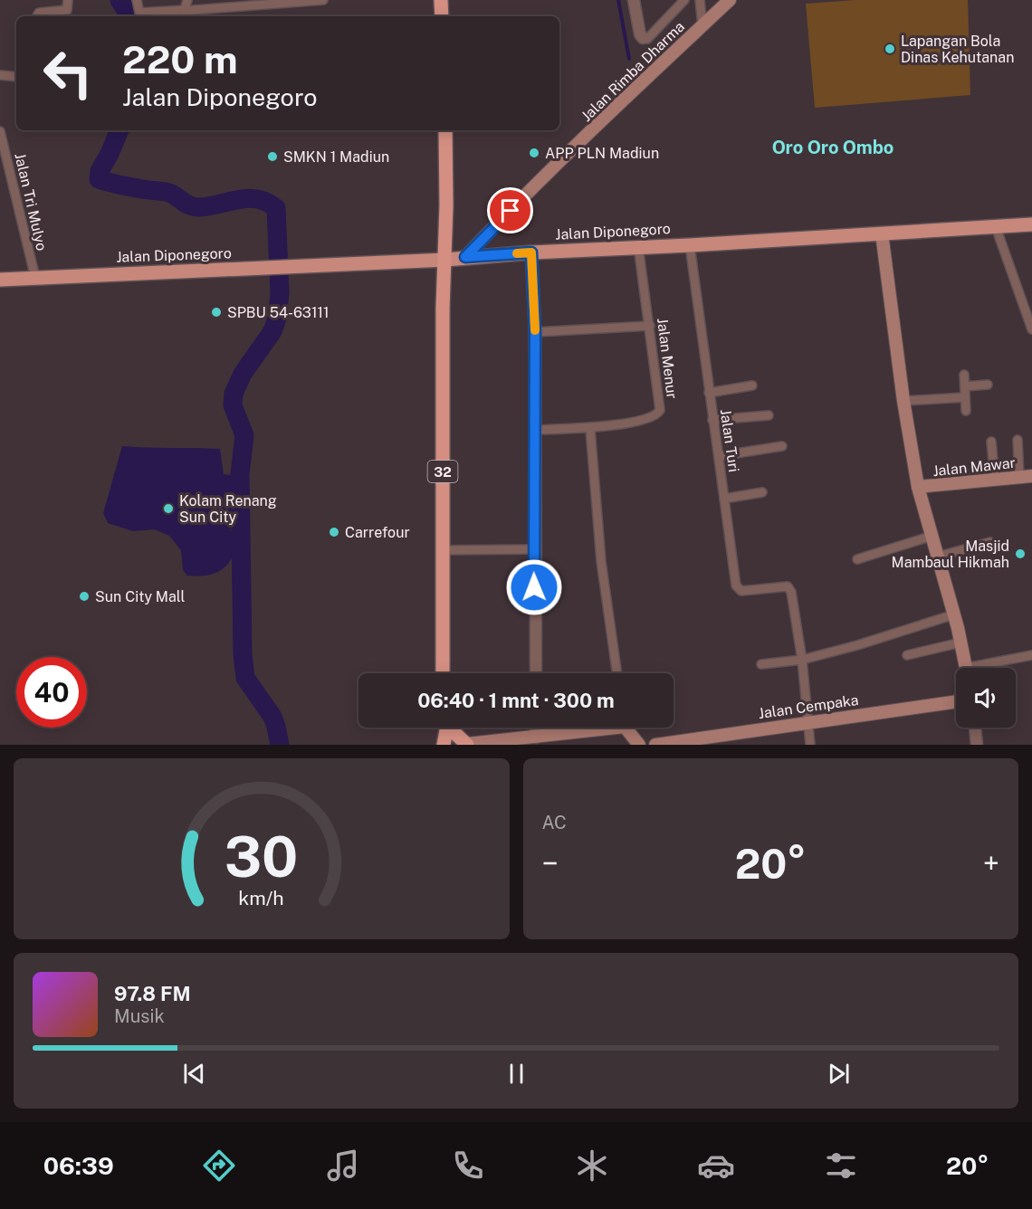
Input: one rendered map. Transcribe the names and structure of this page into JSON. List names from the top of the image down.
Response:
{
  "streets": {
    "highway": ["32"],
    "main road": [
      "Jalan Rimba Dharma",
      "Jalan Diponegoro",
      "Jalan Mawar",
      "Jalan Cempaka"
    ],
    "street": ["Jalan Tri Mulyo", "Jalan Menur", "Jalan Turi"]
  },
  "crossings": [
    ["Jalan Rimba Dharma", "Jalan Diponegoro"],
    ["Jalan Tri Mulyo", "Jalan Diponegoro"],
    ["Jalan Diponegoro", "Jalan Menur"],
    ["Jalan Diponegoro", "Jalan Turi"],
    ["Jalan Diponegoro", "32"]
  ],
  "districts": ["Oro Oro Ombo"],
  "places": [
    "Lapangan Bola Dinas Kehutanan",
    "APP PLN Madiun",
    "SMKN 1 Madiun",
    "SPBU 54-63111",
    "Kolam Renang Sun City",
    "Carrefour",
    "Masjid Mambaul Hikmah",
    "Sun City Mall"
  ],
  "page": {
    "turn": ["220 m", "Jalan Diponegoro"],
    "limit": "40",
    "trip": "06:40 · 1 mnt · 300 m",
    "tile": "AC",
    "heat": ["−", "20°", "+"],
    "song": ["97.8 FM", "Musik"],
    "tabs": ["06:39", "20°"],
    "gauge": ["30", "km/h"]
  }
}
